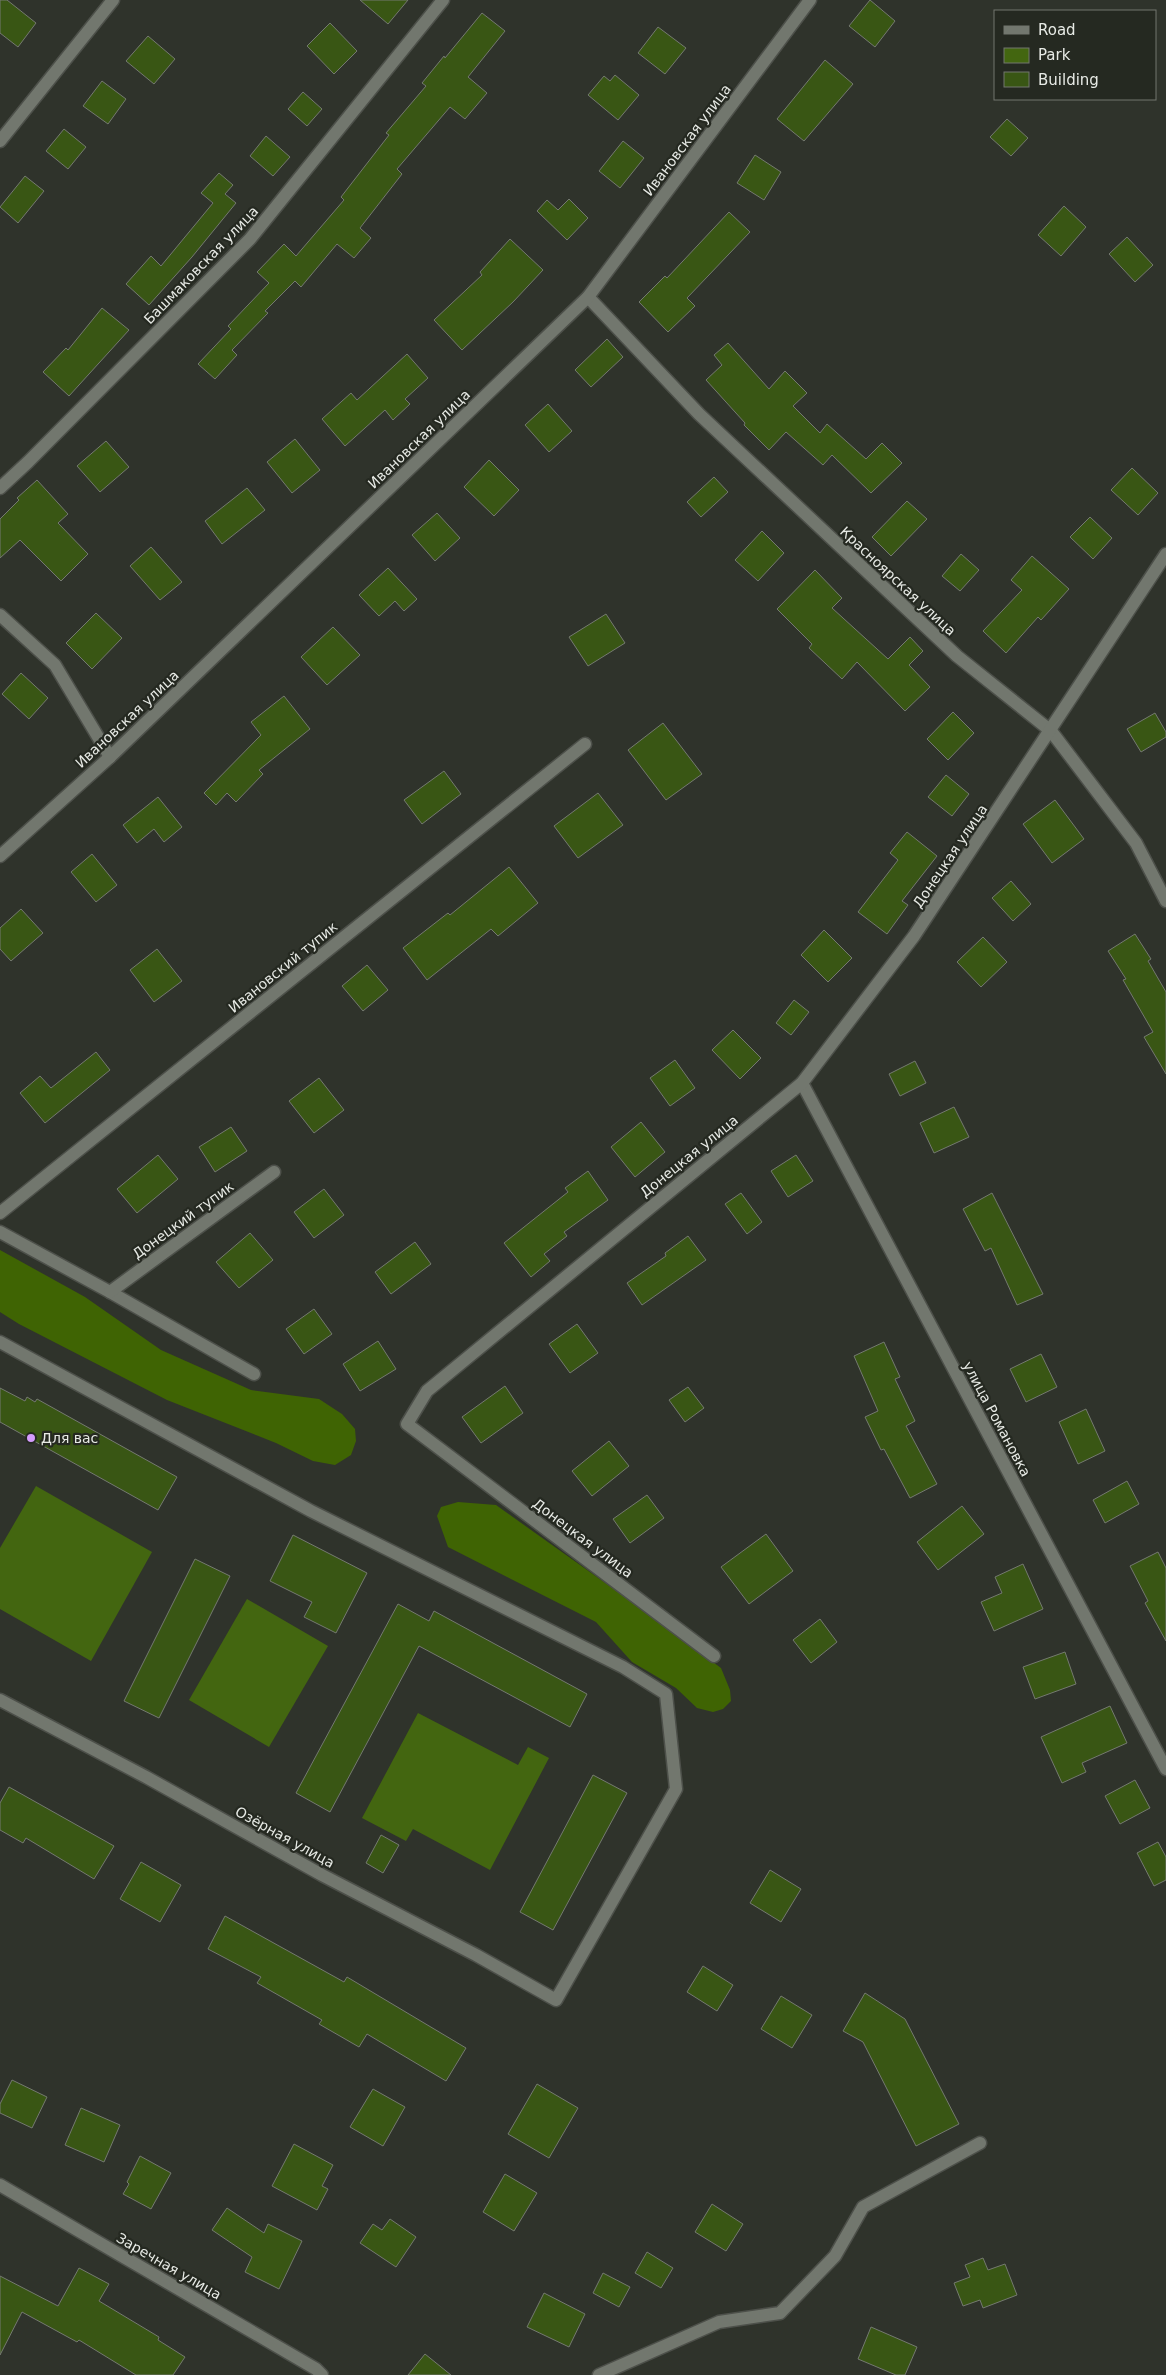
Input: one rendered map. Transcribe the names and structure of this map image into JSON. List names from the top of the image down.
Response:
{
  "streets": {
    "street": [
      "Ивановская улица",
      "Башмаковская улица",
      "Красноярская улица",
      "Донецкая улица",
      "Ивановский тупик",
      "Донецкий тупик",
      "улица Романовка",
      "Озёрная улица",
      "Заречная улица"
    ]
  },
  "crossings": [
    ["Ивановская улица", "Красноярская улица"],
    ["Красноярская улица", "Донецкая улица"],
    ["Донецкая улица", "улица Романовка"]
  ],
  "places": ["Для вас"],
  "legend": ["Road", "Park", "Building"]
}
